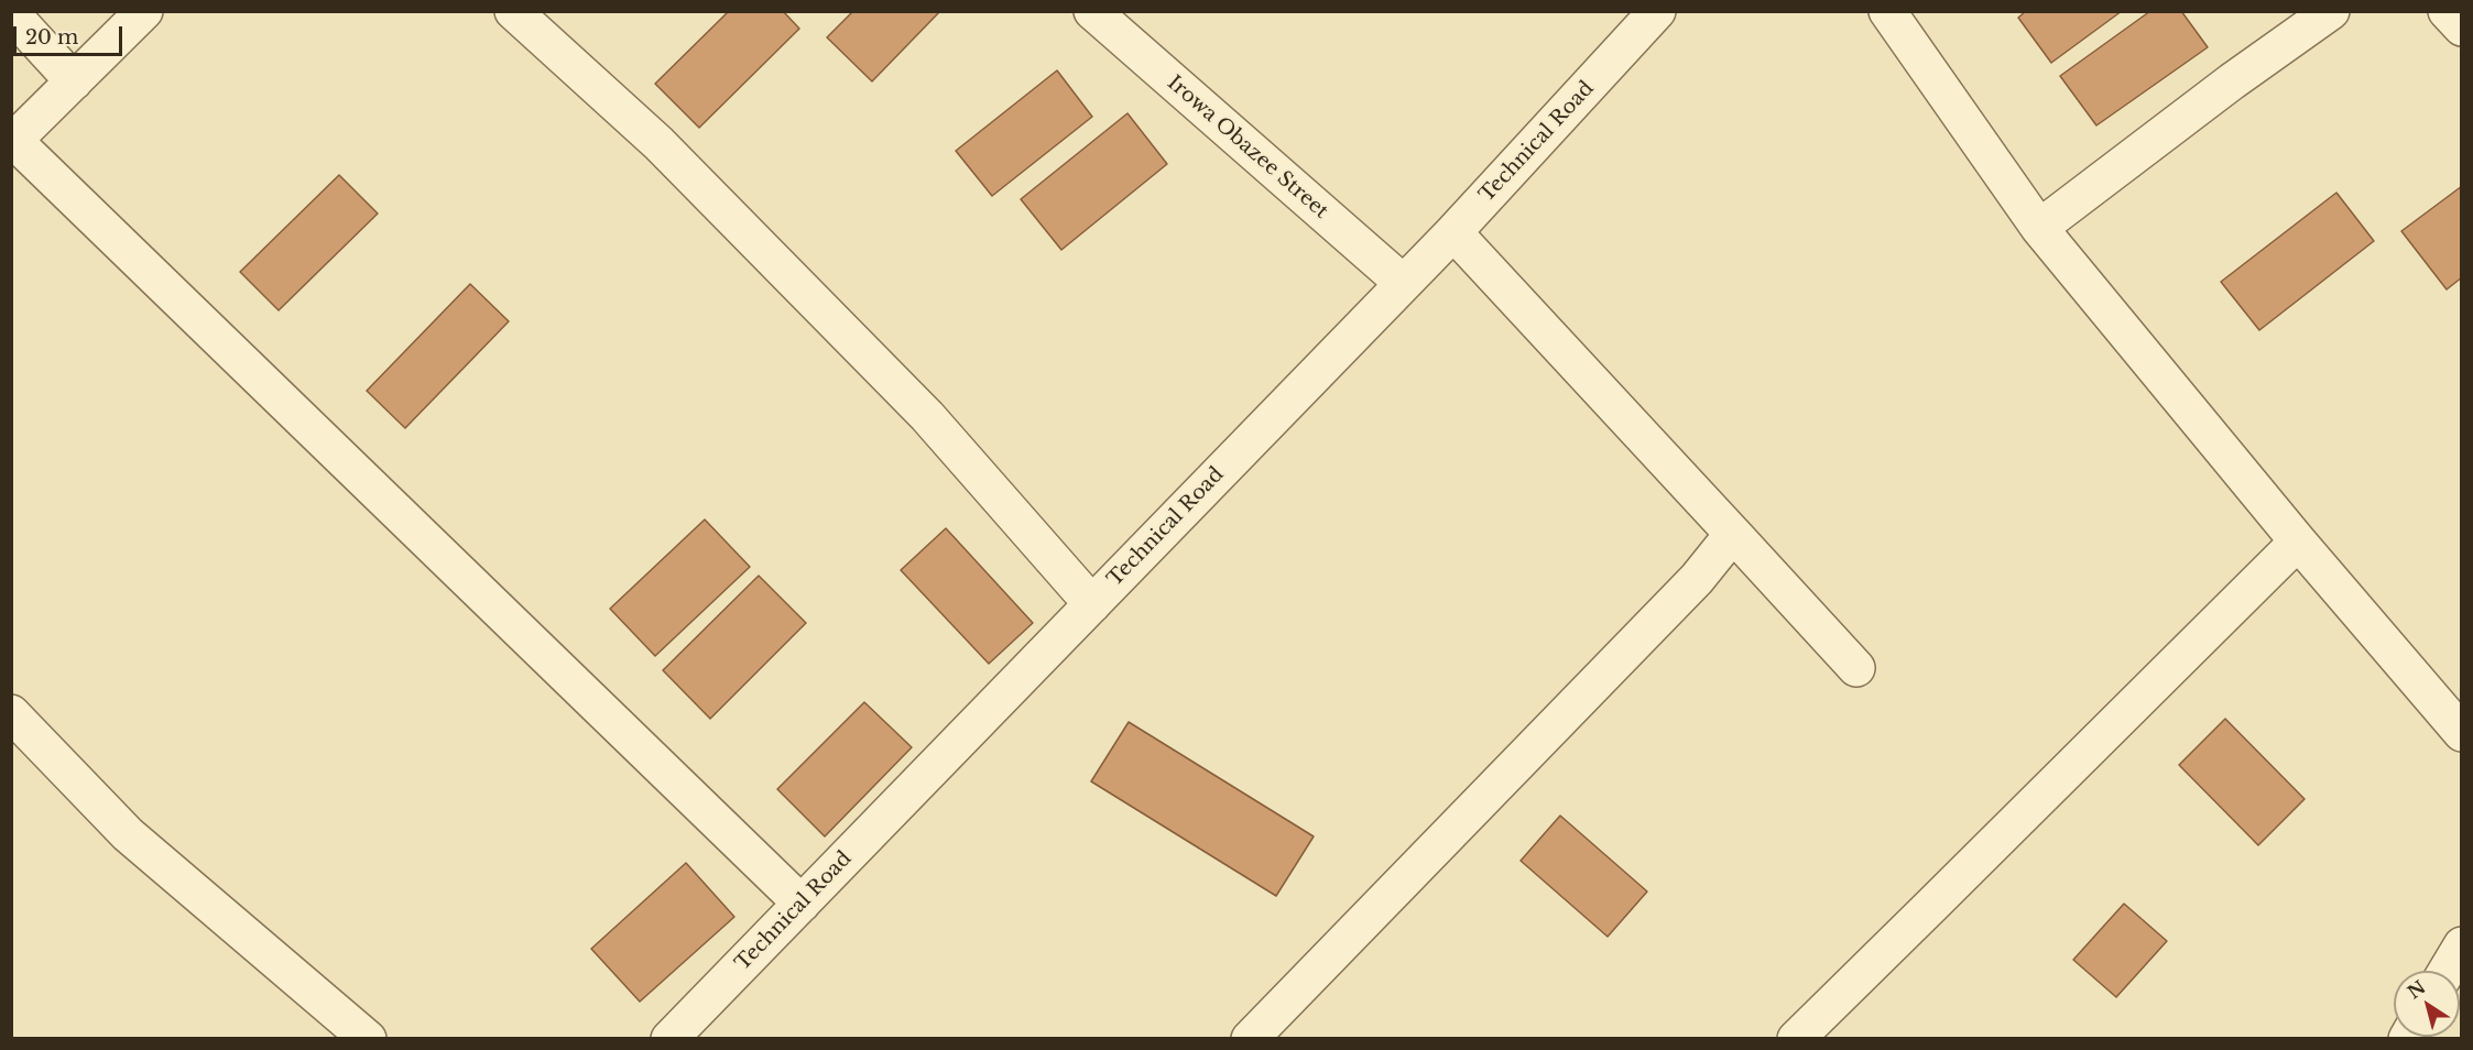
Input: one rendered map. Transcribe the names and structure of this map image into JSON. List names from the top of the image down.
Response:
{
  "streets": {
    "street": ["Technical Road", "Irowa Obazee Street"]
  },
  "crossings": [
    ["Technical Road", "Irowa Obazee Street"]
  ],
  "scale_bar": "20 m",
  "north": "top left"
}
